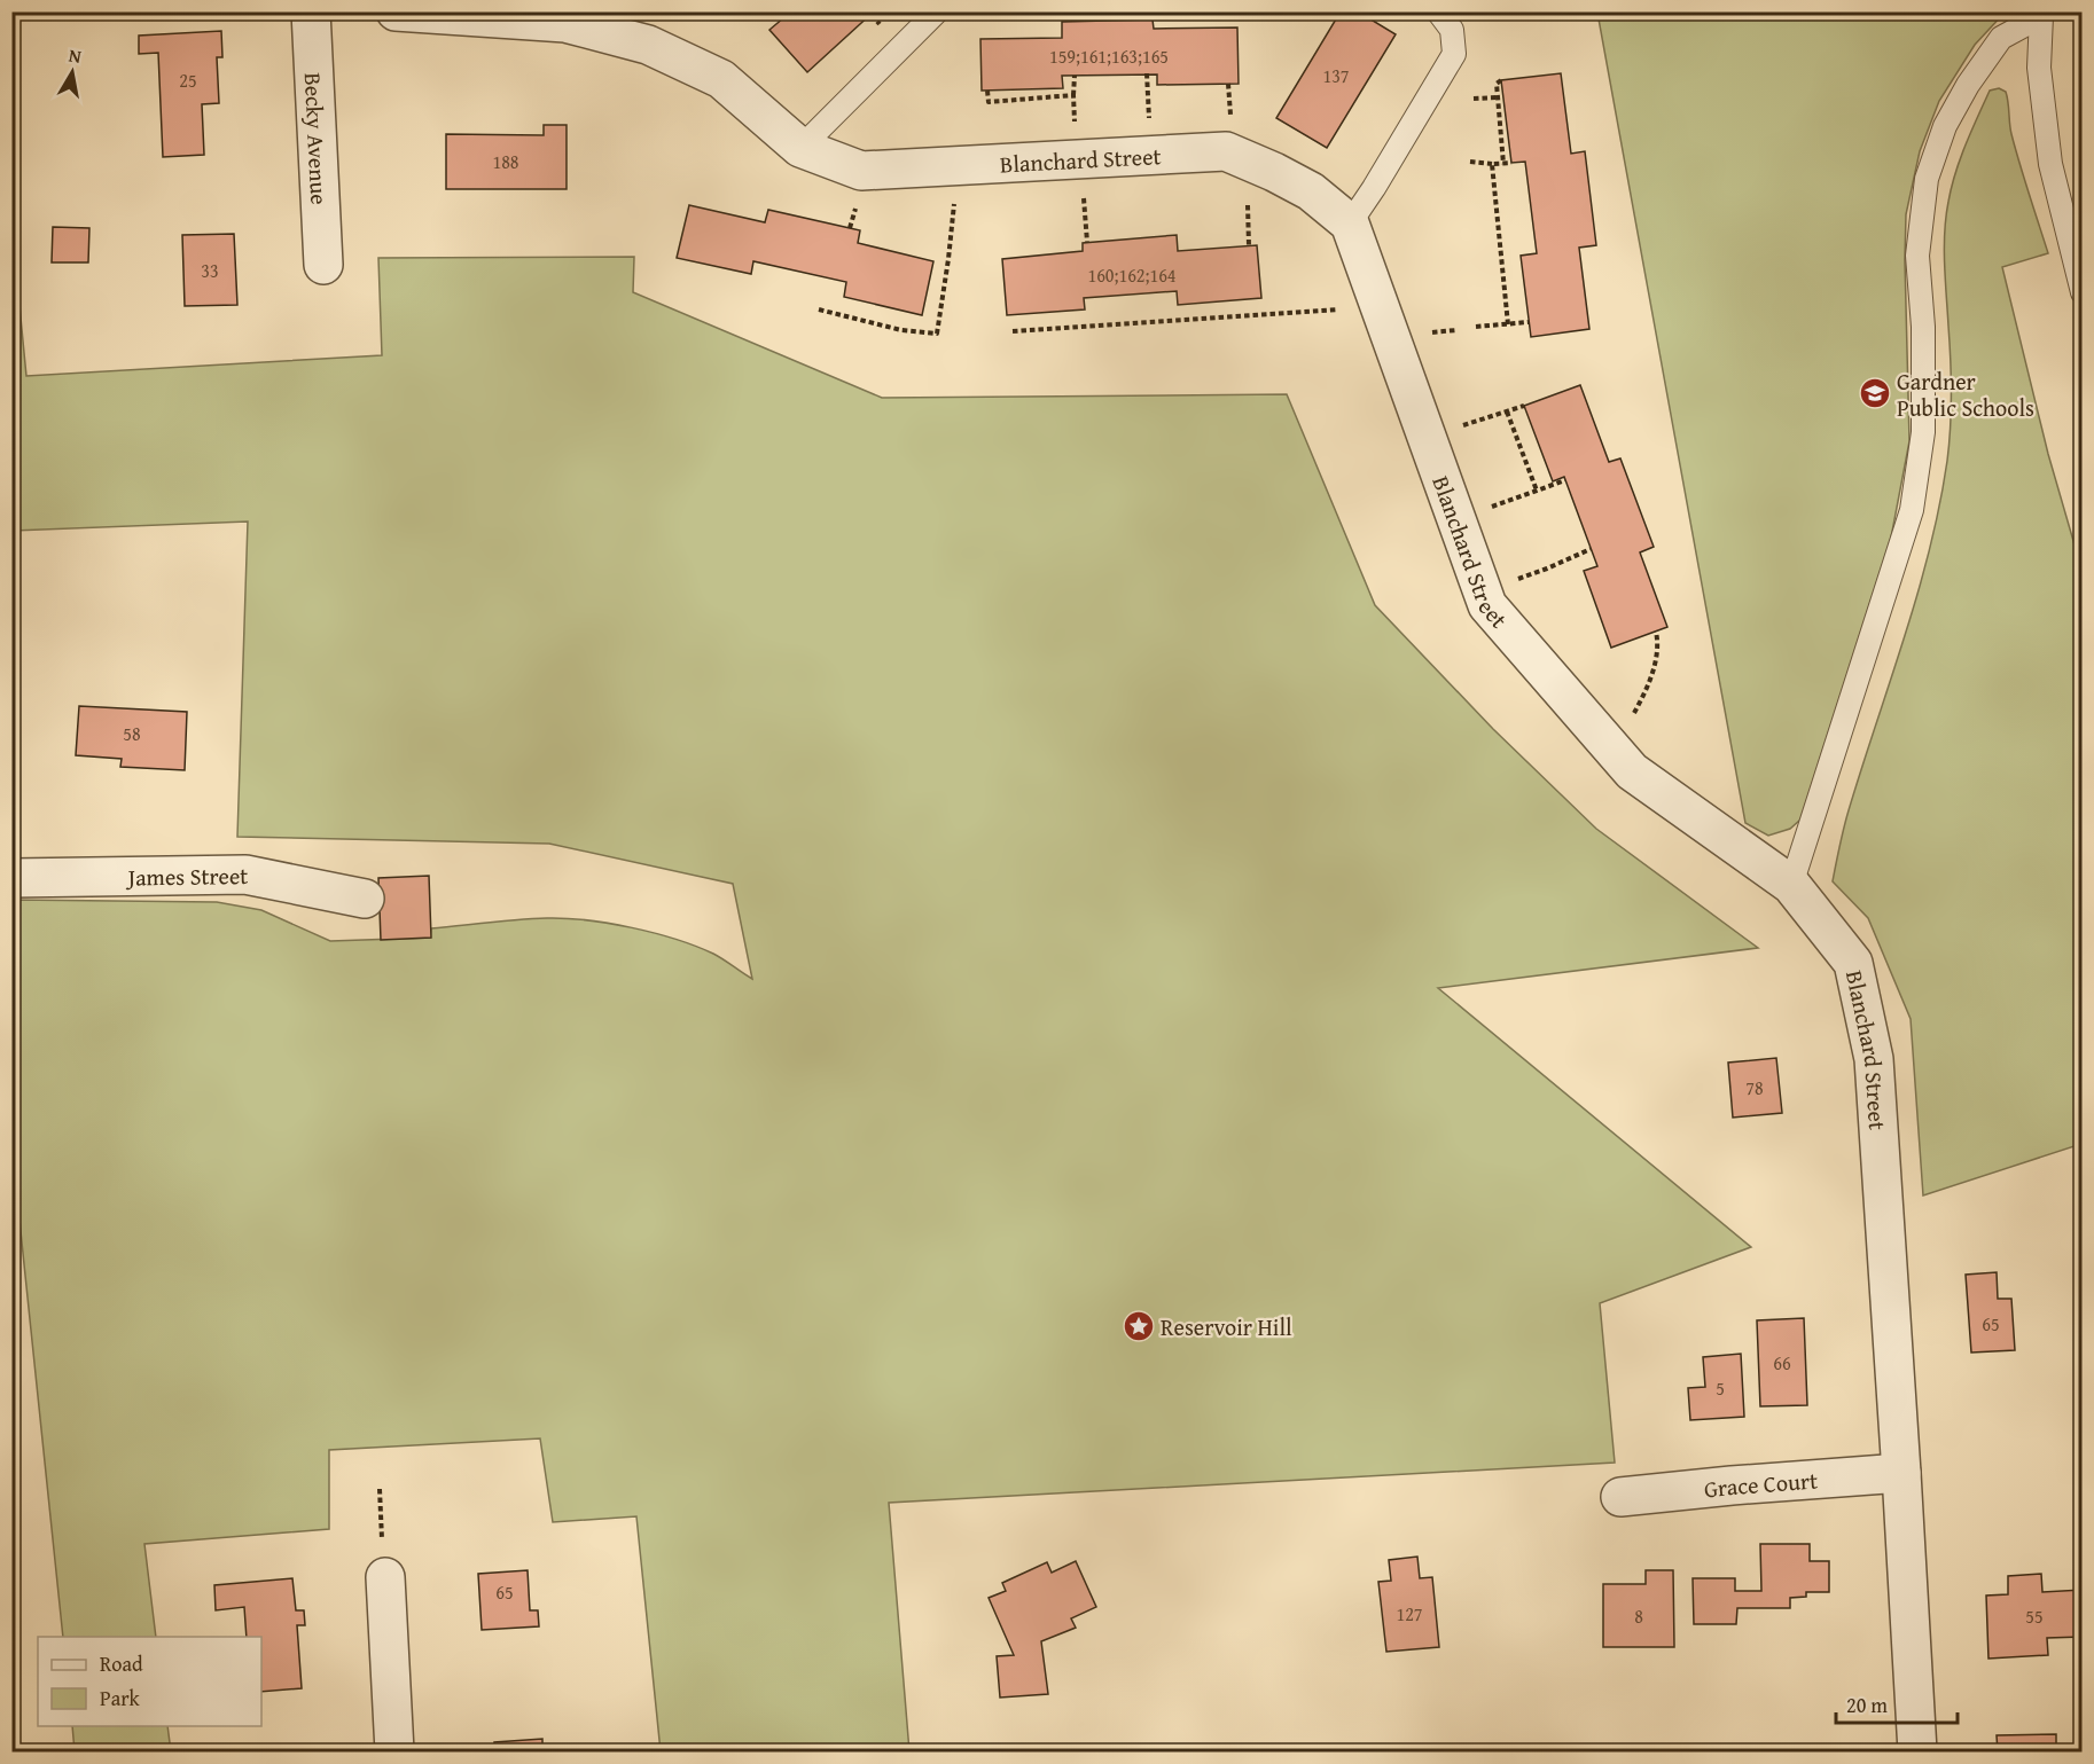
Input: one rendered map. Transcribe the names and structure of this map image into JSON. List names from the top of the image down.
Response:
{
  "streets": {
    "street": [
      "Becky Avenue",
      "Blanchard Street",
      "James Street",
      "Grace Court"
    ]
  },
  "crossings": [
    ["Blanchard Street", "Grace Court"]
  ],
  "places": {
    "school or university": ["Gardner Public Schools"],
    "place": ["Reservoir Hill"]
  },
  "house_numbers": [
    "159;161;163;165",
    "137",
    "25",
    "188",
    "33",
    "160;162;164",
    "58",
    "78",
    "65",
    "66",
    "5",
    "65",
    "127",
    "8",
    "55"
  ],
  "legend": ["Road", "Park"],
  "scale_bar": "20 m",
  "north": "top"
}
